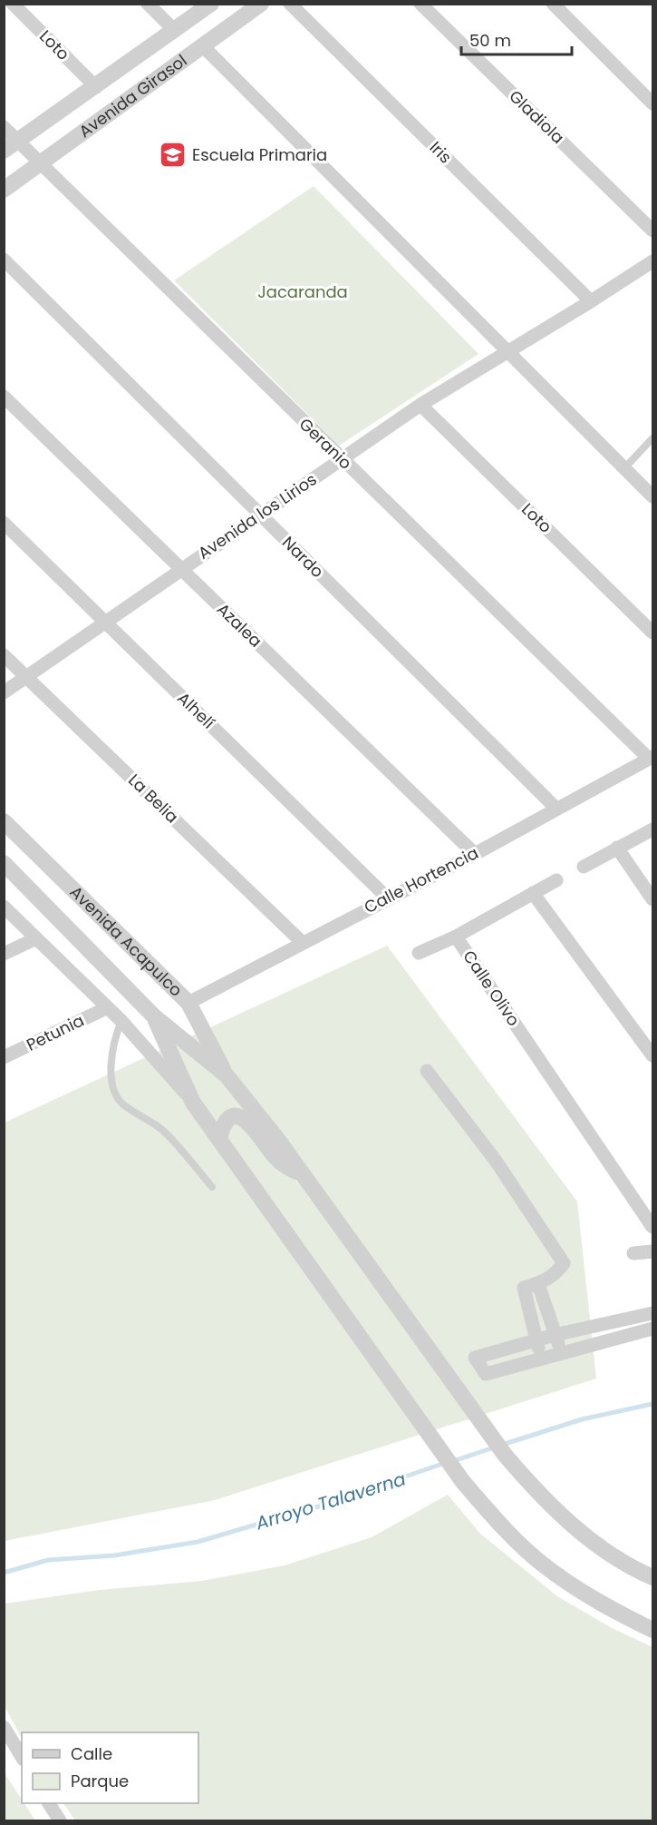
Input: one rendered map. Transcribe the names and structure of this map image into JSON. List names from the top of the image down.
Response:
{
  "streets": {
    "street": [
      "Loto",
      "Avenida Girasol",
      "Gladiola",
      "Iris",
      "Geranio",
      "Avenida los Lirios",
      "Nardo",
      "Azalea",
      "Alhelí",
      "La Belia",
      "Calle Hortencia",
      "Avenida Acapulco",
      "Calle Olivo",
      "Petunia"
    ]
  },
  "crossings": [
    ["Loto", "Avenida Girasol"],
    ["Loto", "Avenida los Lirios"],
    ["Avenida Girasol", "Geranio"],
    ["Iris", "Avenida los Lirios"],
    ["Geranio", "Avenida los Lirios"],
    ["Geranio", "Calle Hortencia"],
    ["Avenida los Lirios", "Nardo"],
    ["Avenida los Lirios", "Azalea"],
    ["Avenida los Lirios", "Alhelí"],
    ["Avenida los Lirios", "La Belia"],
    ["Nardo", "Calle Hortencia"],
    ["Azalea", "Calle Hortencia"],
    ["Alhelí", "Calle Hortencia"],
    ["La Belia", "Calle Hortencia"],
    ["Calle Hortencia", "Avenida Acapulco"]
  ],
  "water": ["Arroyo Talaverna"],
  "parks": ["Jacaranda"],
  "places": {
    "school or university": ["Escuela Primaria"]
  },
  "legend": ["Calle", "Parque"],
  "scale_bar": "50 m"
}
